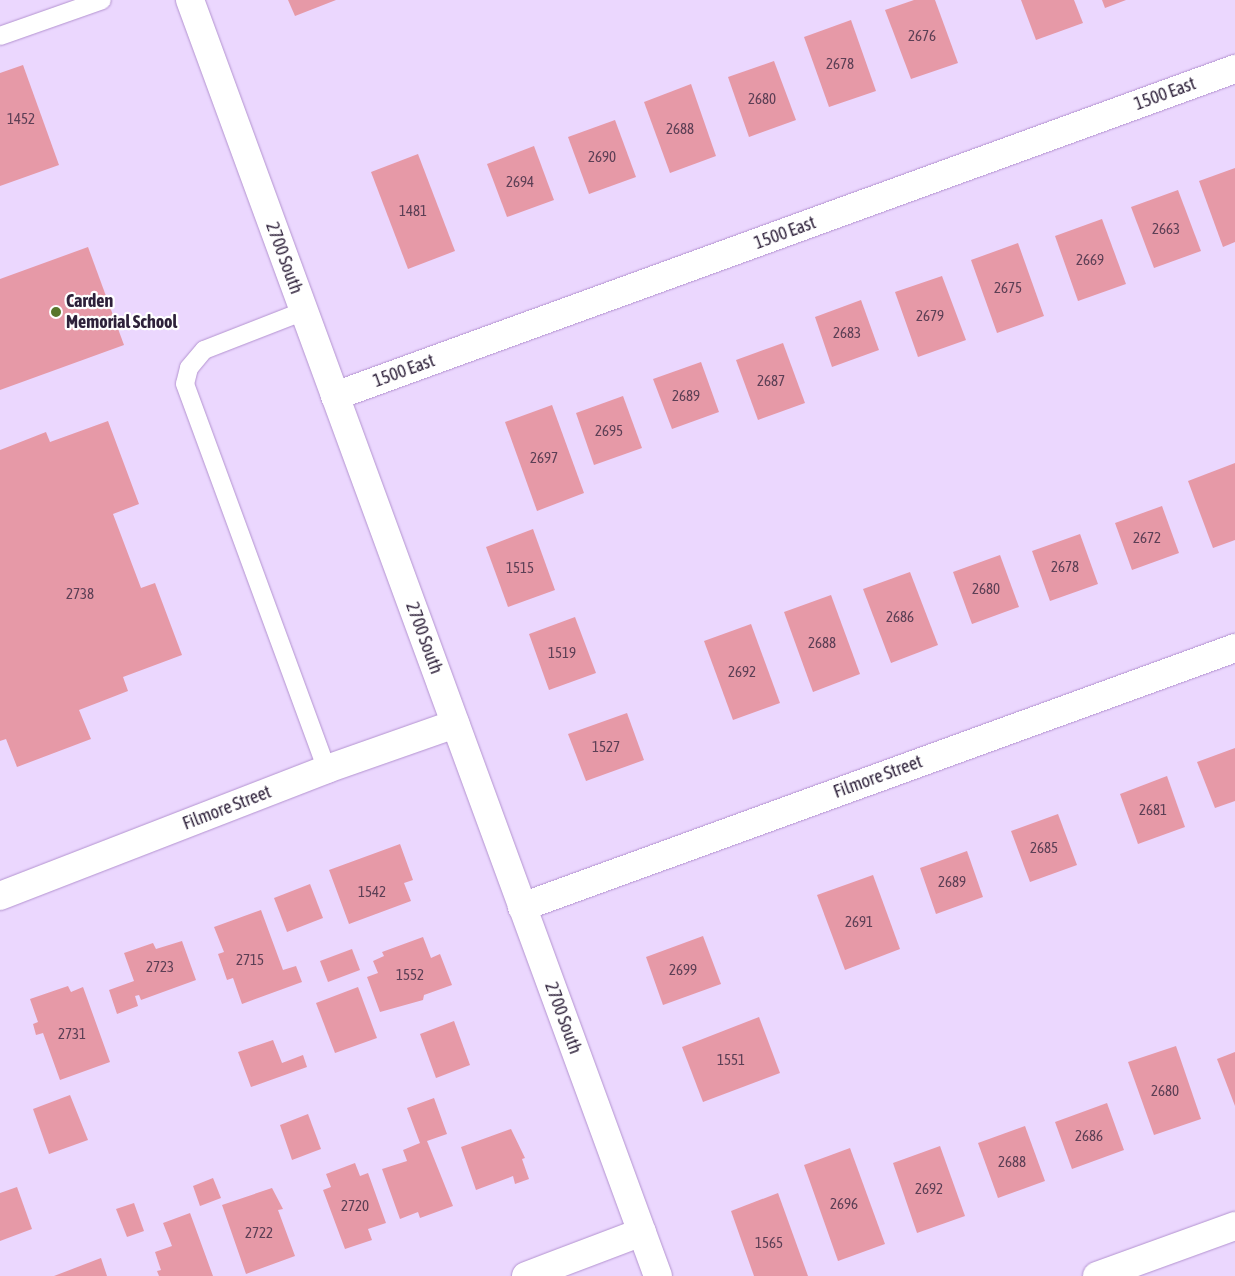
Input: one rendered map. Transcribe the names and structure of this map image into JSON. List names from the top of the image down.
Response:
{
  "streets": {
    "street": ["1500 East", "2700 South", "Filmore Street"]
  },
  "crossings": [
    ["1500 East", "2700 South"],
    ["2700 South", "Filmore Street"]
  ],
  "places": ["Carden Memorial School"],
  "house_numbers": [
    "2676",
    "2678",
    "2680",
    "1452",
    "2688",
    "2690",
    "2694",
    "1481",
    "2663",
    "2669",
    "2675",
    "2679",
    "2683",
    "2687",
    "2689",
    "2695",
    "2697",
    "2672",
    "2678",
    "1515",
    "2680",
    "2738",
    "2686",
    "2688",
    "1519",
    "2692",
    "1527",
    "2681",
    "2685",
    "2689",
    "1542",
    "2691",
    "2715",
    "2723",
    "2699",
    "1552",
    "2731",
    "1551",
    "2680",
    "2686",
    "2688",
    "2692",
    "2696",
    "2720",
    "2722",
    "1565"
  ]
}
